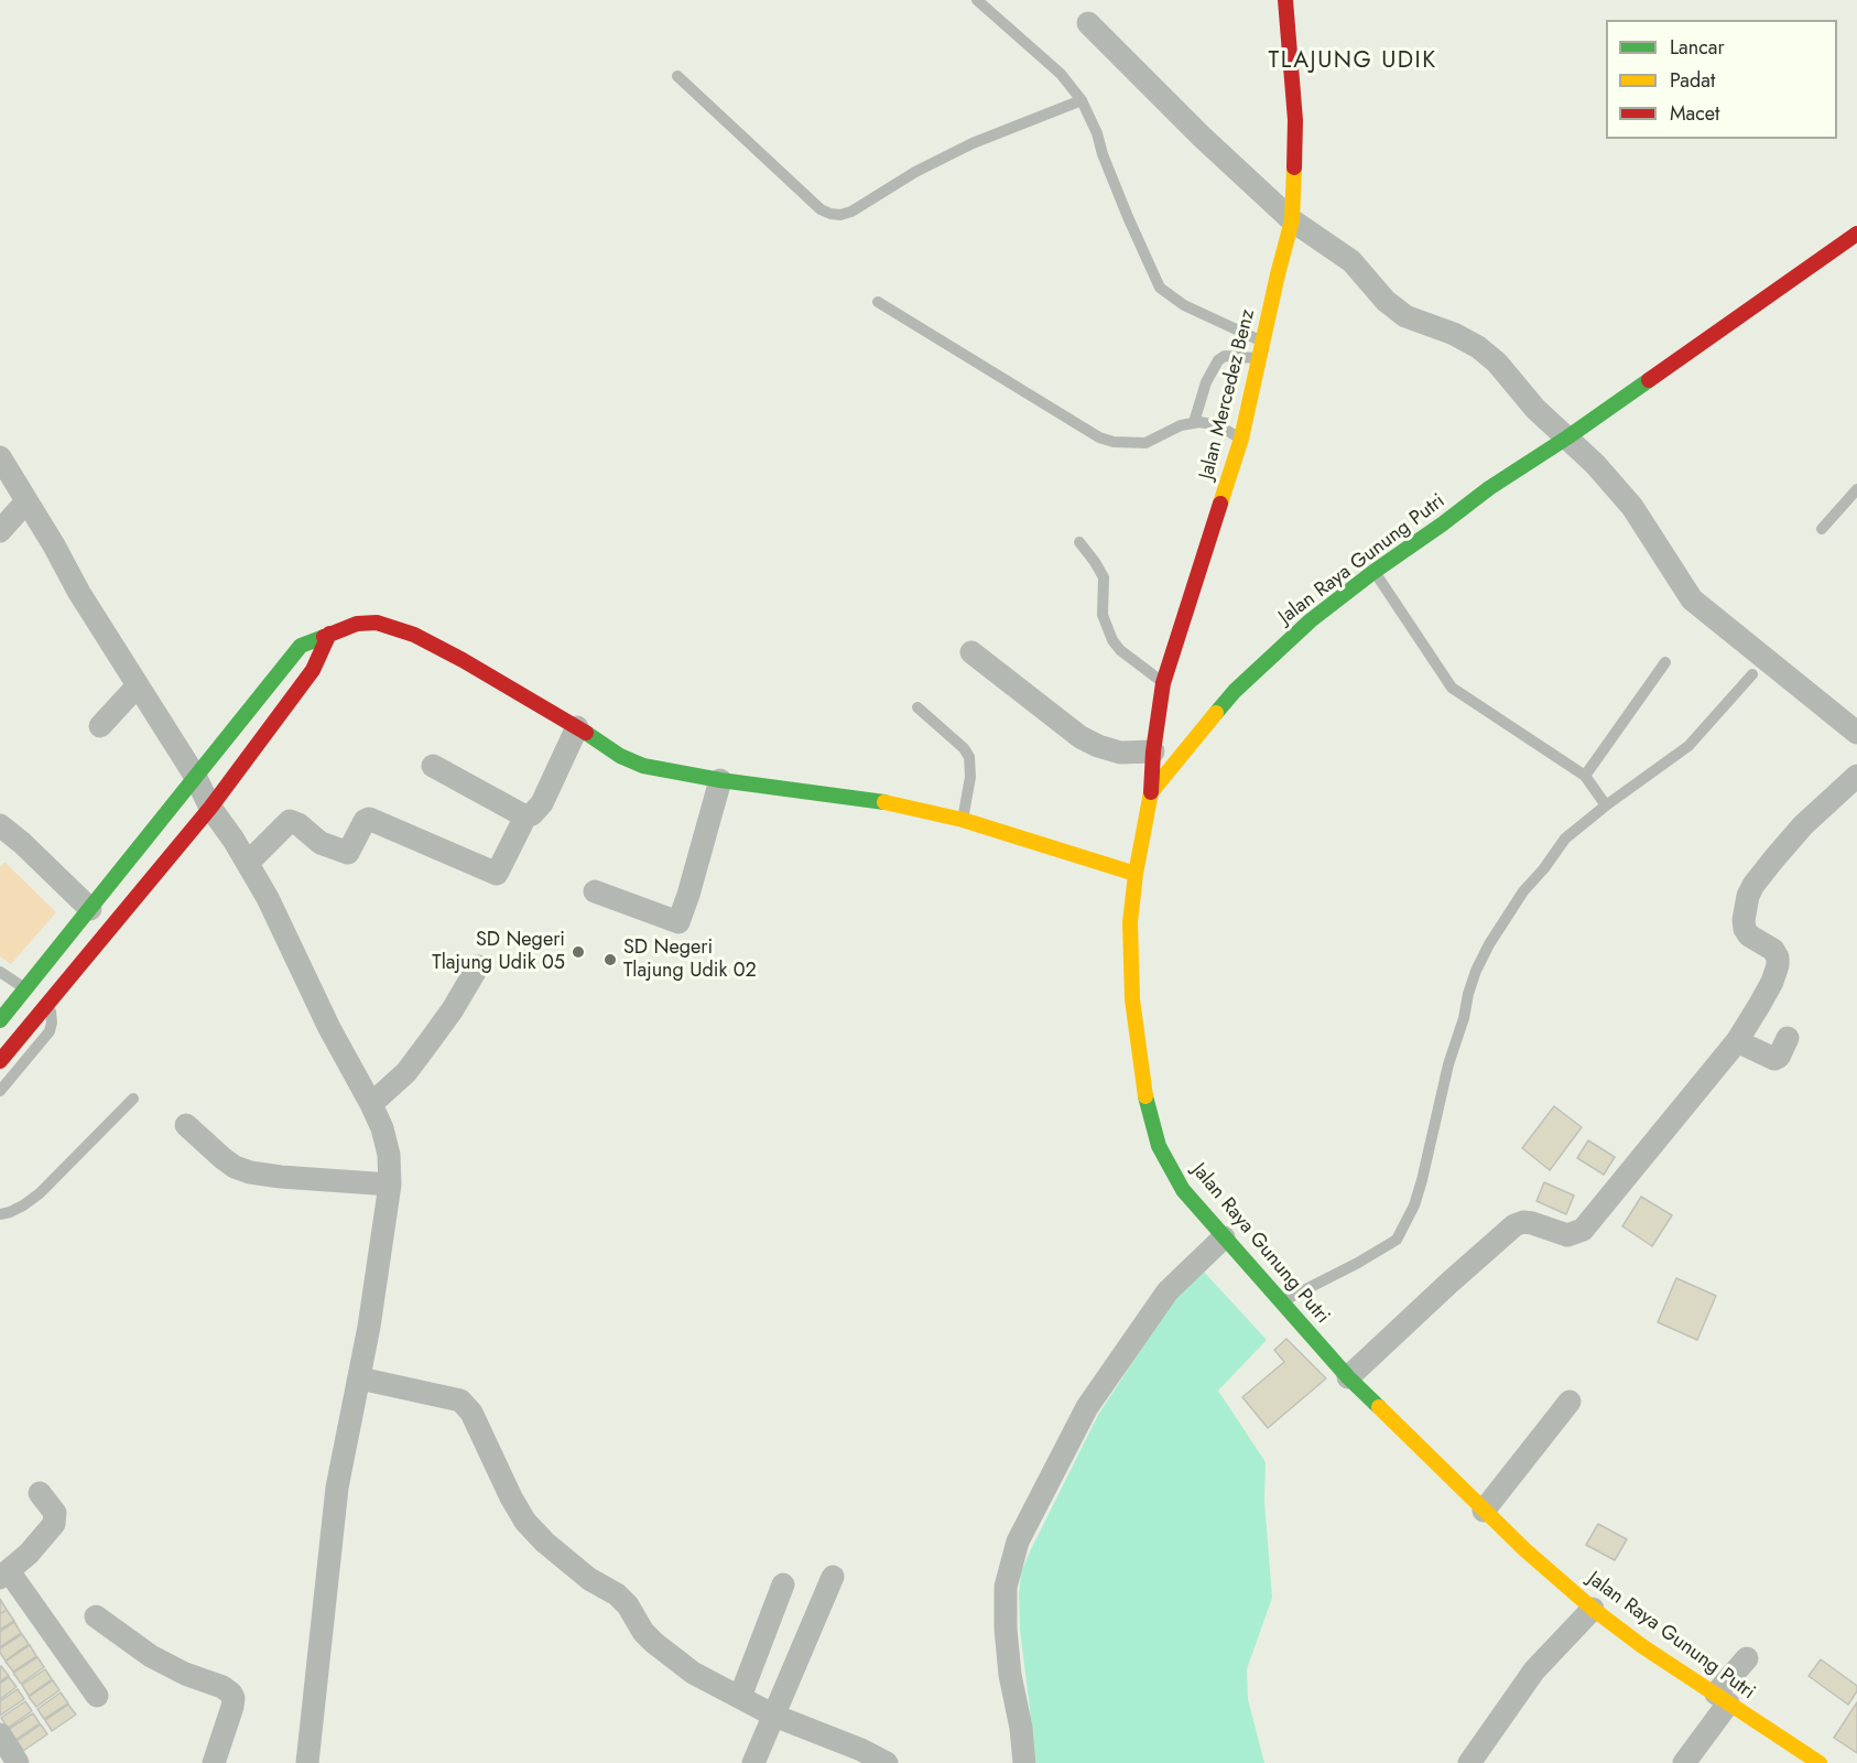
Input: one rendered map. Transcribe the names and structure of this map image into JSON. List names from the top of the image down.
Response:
{
  "streets": {
    "main road": ["Jalan Mercedez Benz", "Jalan Raya Gunung Putri"]
  },
  "crossings": [
    ["Jalan Mercedez Benz", "Jalan Raya Gunung Putri"]
  ],
  "districts": ["TLAJUNG UDIK"],
  "places": ["SD Negeri Tlajung Udik 05", "SD Negeri Tlajung Udik 02"],
  "legend": ["Lancar", "Padat", "Macet"]
}
